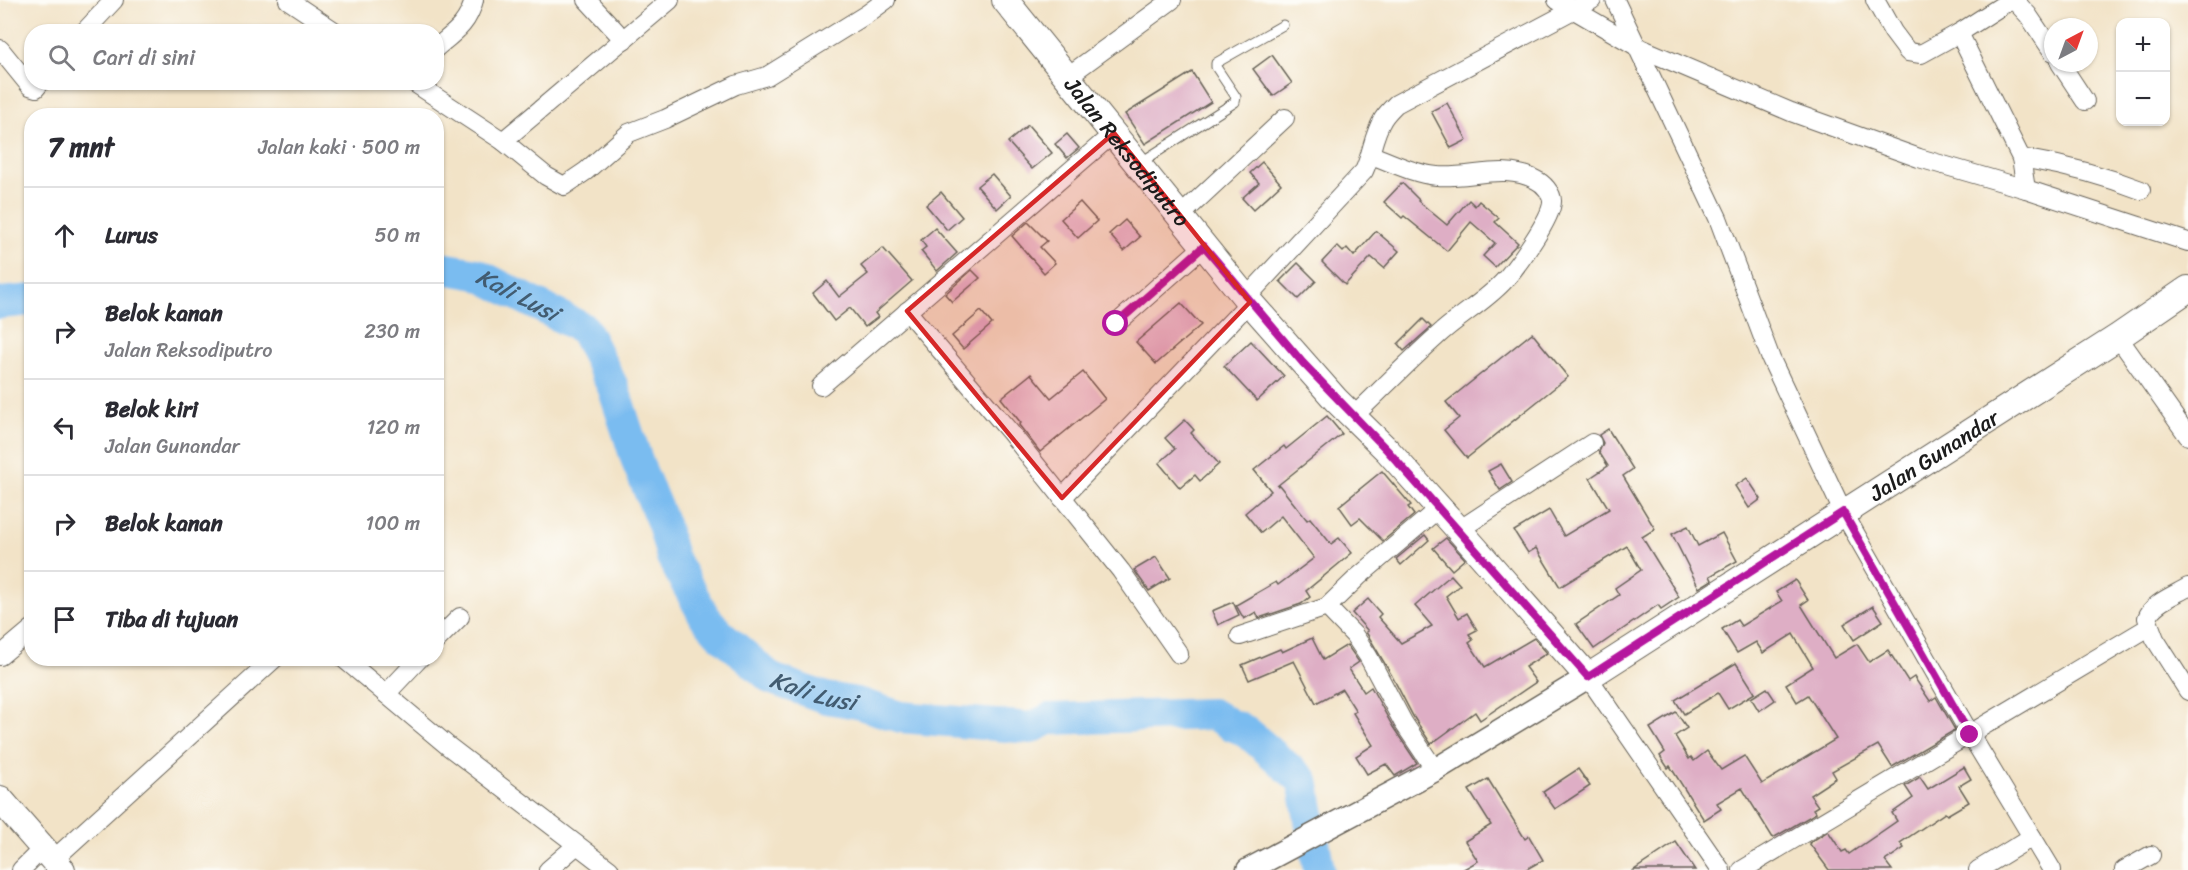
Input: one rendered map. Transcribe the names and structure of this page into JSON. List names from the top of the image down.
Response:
{
  "streets": {
    "main road": ["Jalan Reksodiputro", "Jalan Gunandar"]
  },
  "crossings": [
    ["Jalan Reksodiputro", "Jalan Gunandar"]
  ],
  "water": ["Kali Lusi"],
  "north": "top right",
  "page": {
    "map_buttons": ["+", "−"],
    "search": "Cari di sini",
    "heading": ["7 mnt", "Jalan kaki · 500 m"],
    "list": [
      ["Lurus", "50 m"],
      ["Belok kanan", "Jalan Reksodiputro", "230 m"],
      ["Belok kiri", "Jalan Gunandar", "120 m"],
      ["Belok kanan", "100 m"],
      "Tiba di tujuan"
    ]
  }
}
